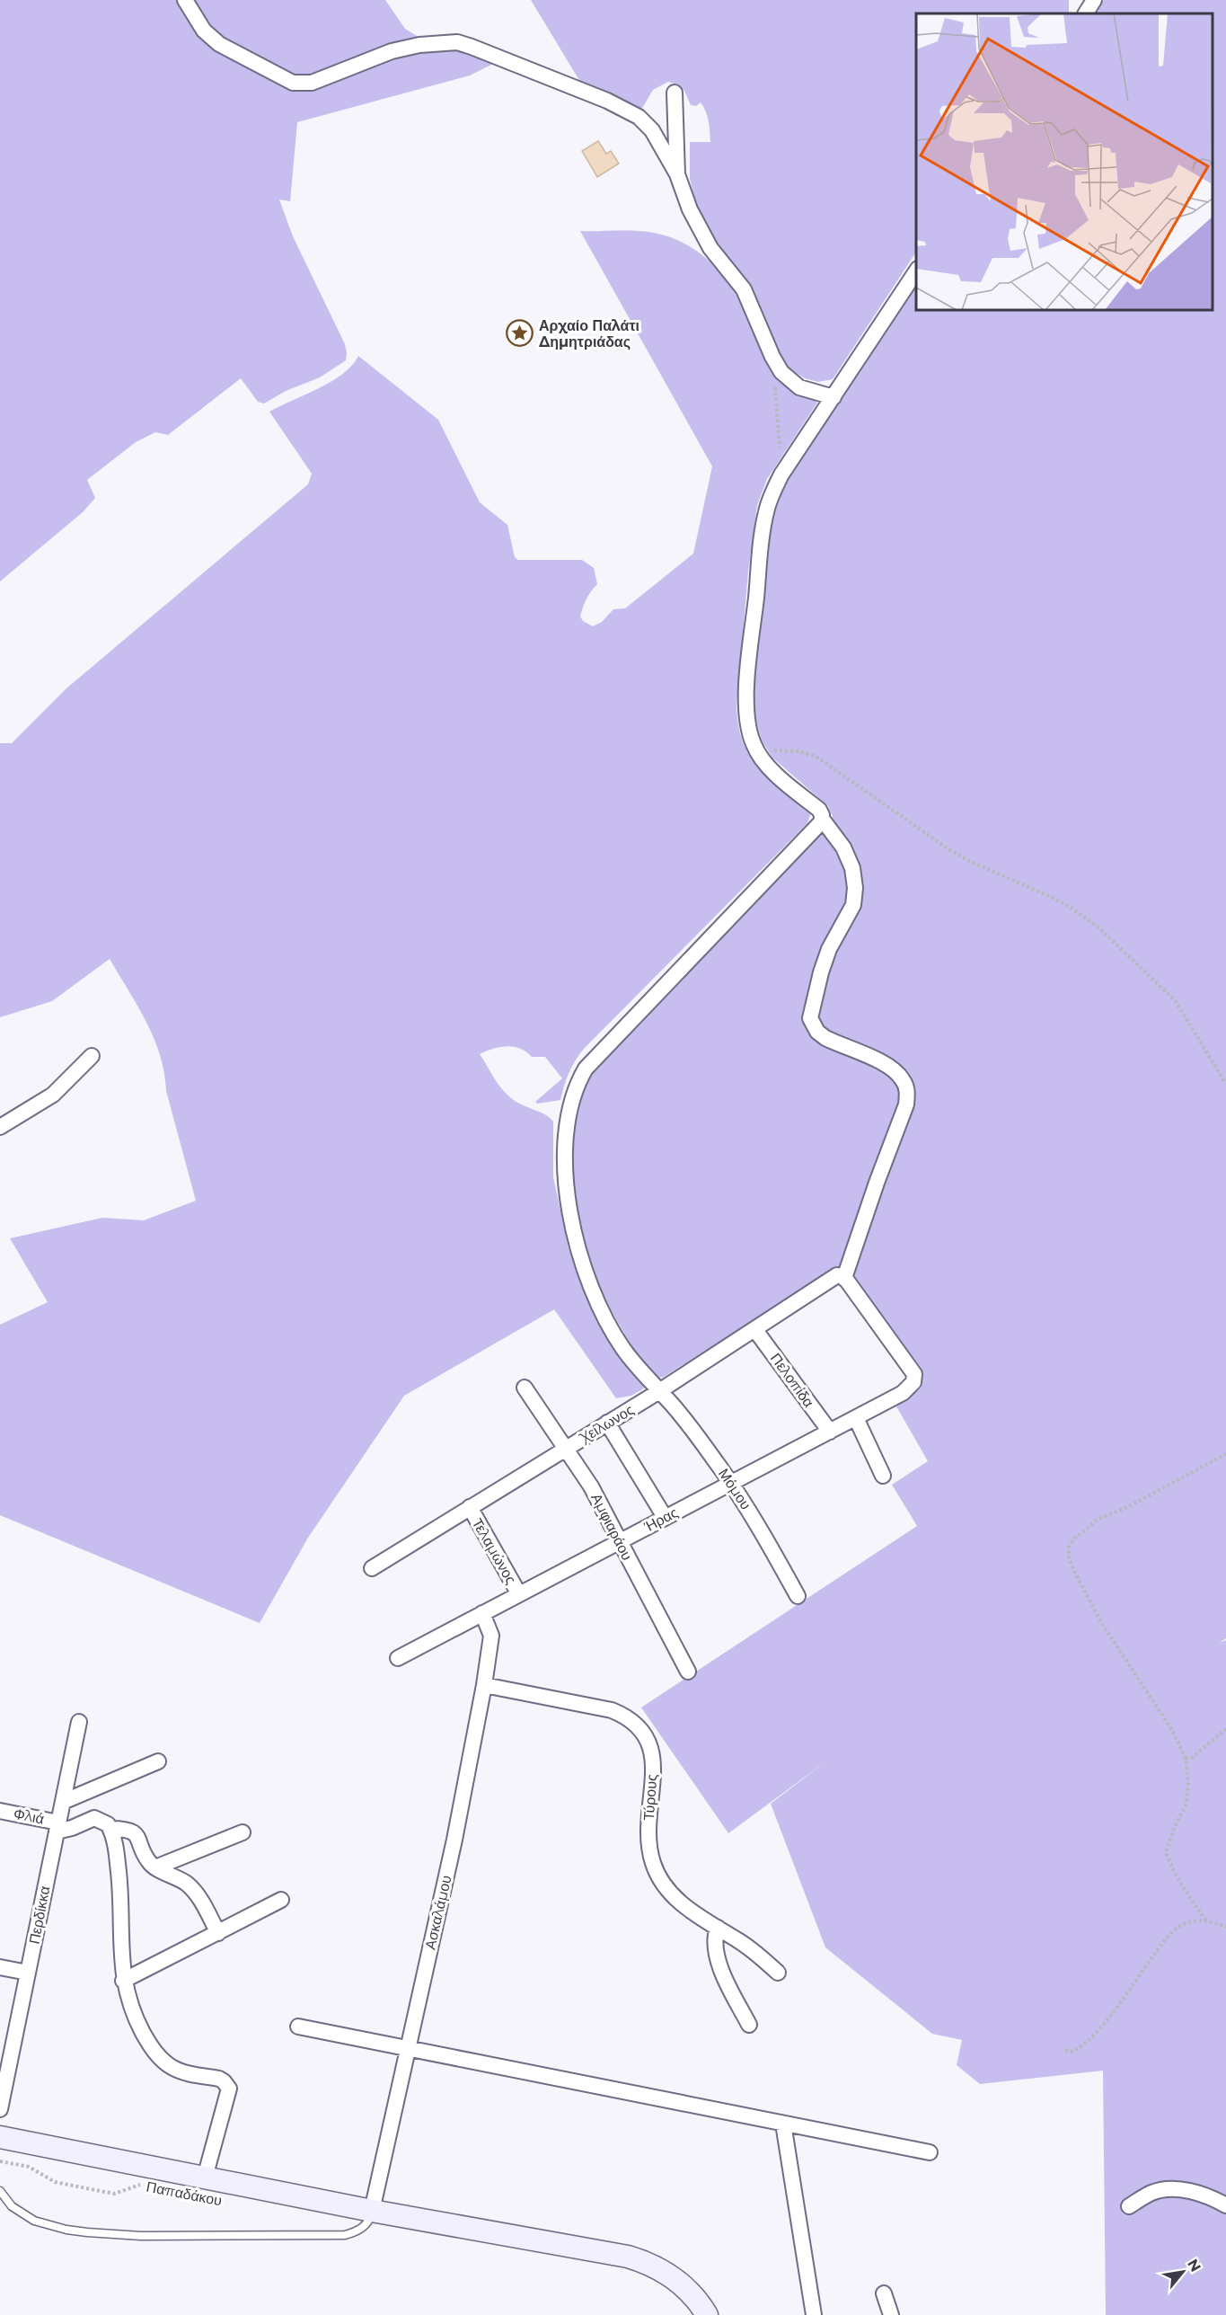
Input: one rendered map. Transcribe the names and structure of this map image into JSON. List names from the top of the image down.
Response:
{
  "streets": {
    "street": [
      "Πελοπίδα",
      "Χείλωνος",
      "Μόμου",
      "Ήρας",
      "Αμφιαράου",
      "Τελαμώνος",
      "Τύρους",
      "Φλιά",
      "Ασκαλάμου",
      "Περδίκκα",
      "Παπαδάκου"
    ]
  },
  "crossings": [
    ["Πελοπίδα", "Χείλωνος"],
    ["Πελοπίδα", "Ήρας"],
    ["Χείλωνος", "Μόμου"],
    ["Χείλωνος", "Ήρας"],
    ["Χείλωνος", "Αμφιαράου"],
    ["Χείλωνος", "Τελαμώνος"],
    ["Μόμου", "Ήρας"],
    ["Ήρας", "Αμφιαράου"],
    ["Ήρας", "Τελαμώνος"],
    ["Ήρας", "Ασκαλάμου"],
    ["Τύρους", "Ασκαλάμου"],
    ["Φλιά", "Περδίκκα"],
    ["Ασκαλάμου", "Παπαδάκου"]
  ],
  "places": {
    "place": ["Αρχαίο Παλάτι Δημητριάδας"]
  },
  "north": "top right"
}
